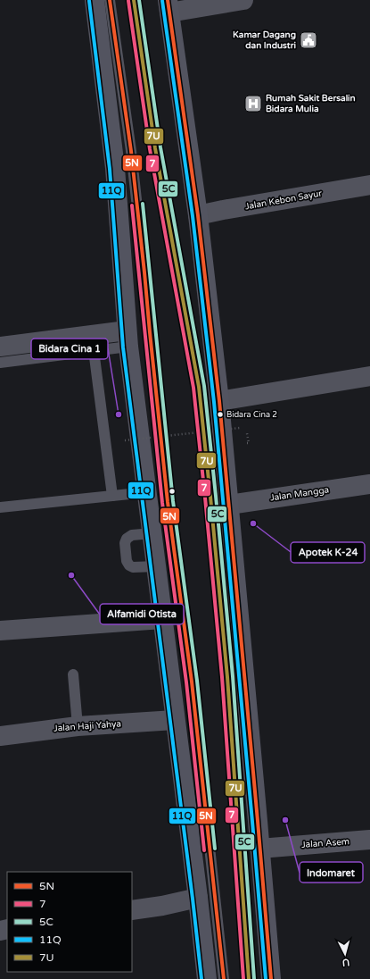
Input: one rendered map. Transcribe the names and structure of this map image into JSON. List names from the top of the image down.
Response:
{
  "streets": {
    "street": [
      "Jalan Kebon Sayur",
      "Jalan Mangga",
      "Jalan Haji Yahya",
      "Jalan Asem"
    ]
  },
  "places": {
    "public building": ["Kamar Dagang dan Industri"],
    "hospital": ["Rumah Sakit Bersalin Bidara Mulia"],
    "other": [
      "Bidara Cina 1",
      "Bidara Cina 2",
      "Apotek K-24",
      "Alfamidi Otista",
      "Indomaret"
    ]
  },
  "lines": [
    "transit line 5N",
    "transit line 5C",
    "transit line 7U",
    "transit line 7",
    "transit line 11Q"
  ],
  "legend": [
    "5N",
    "7",
    "5C",
    "11Q",
    "7U"
  ],
  "north": "bottom"
}
